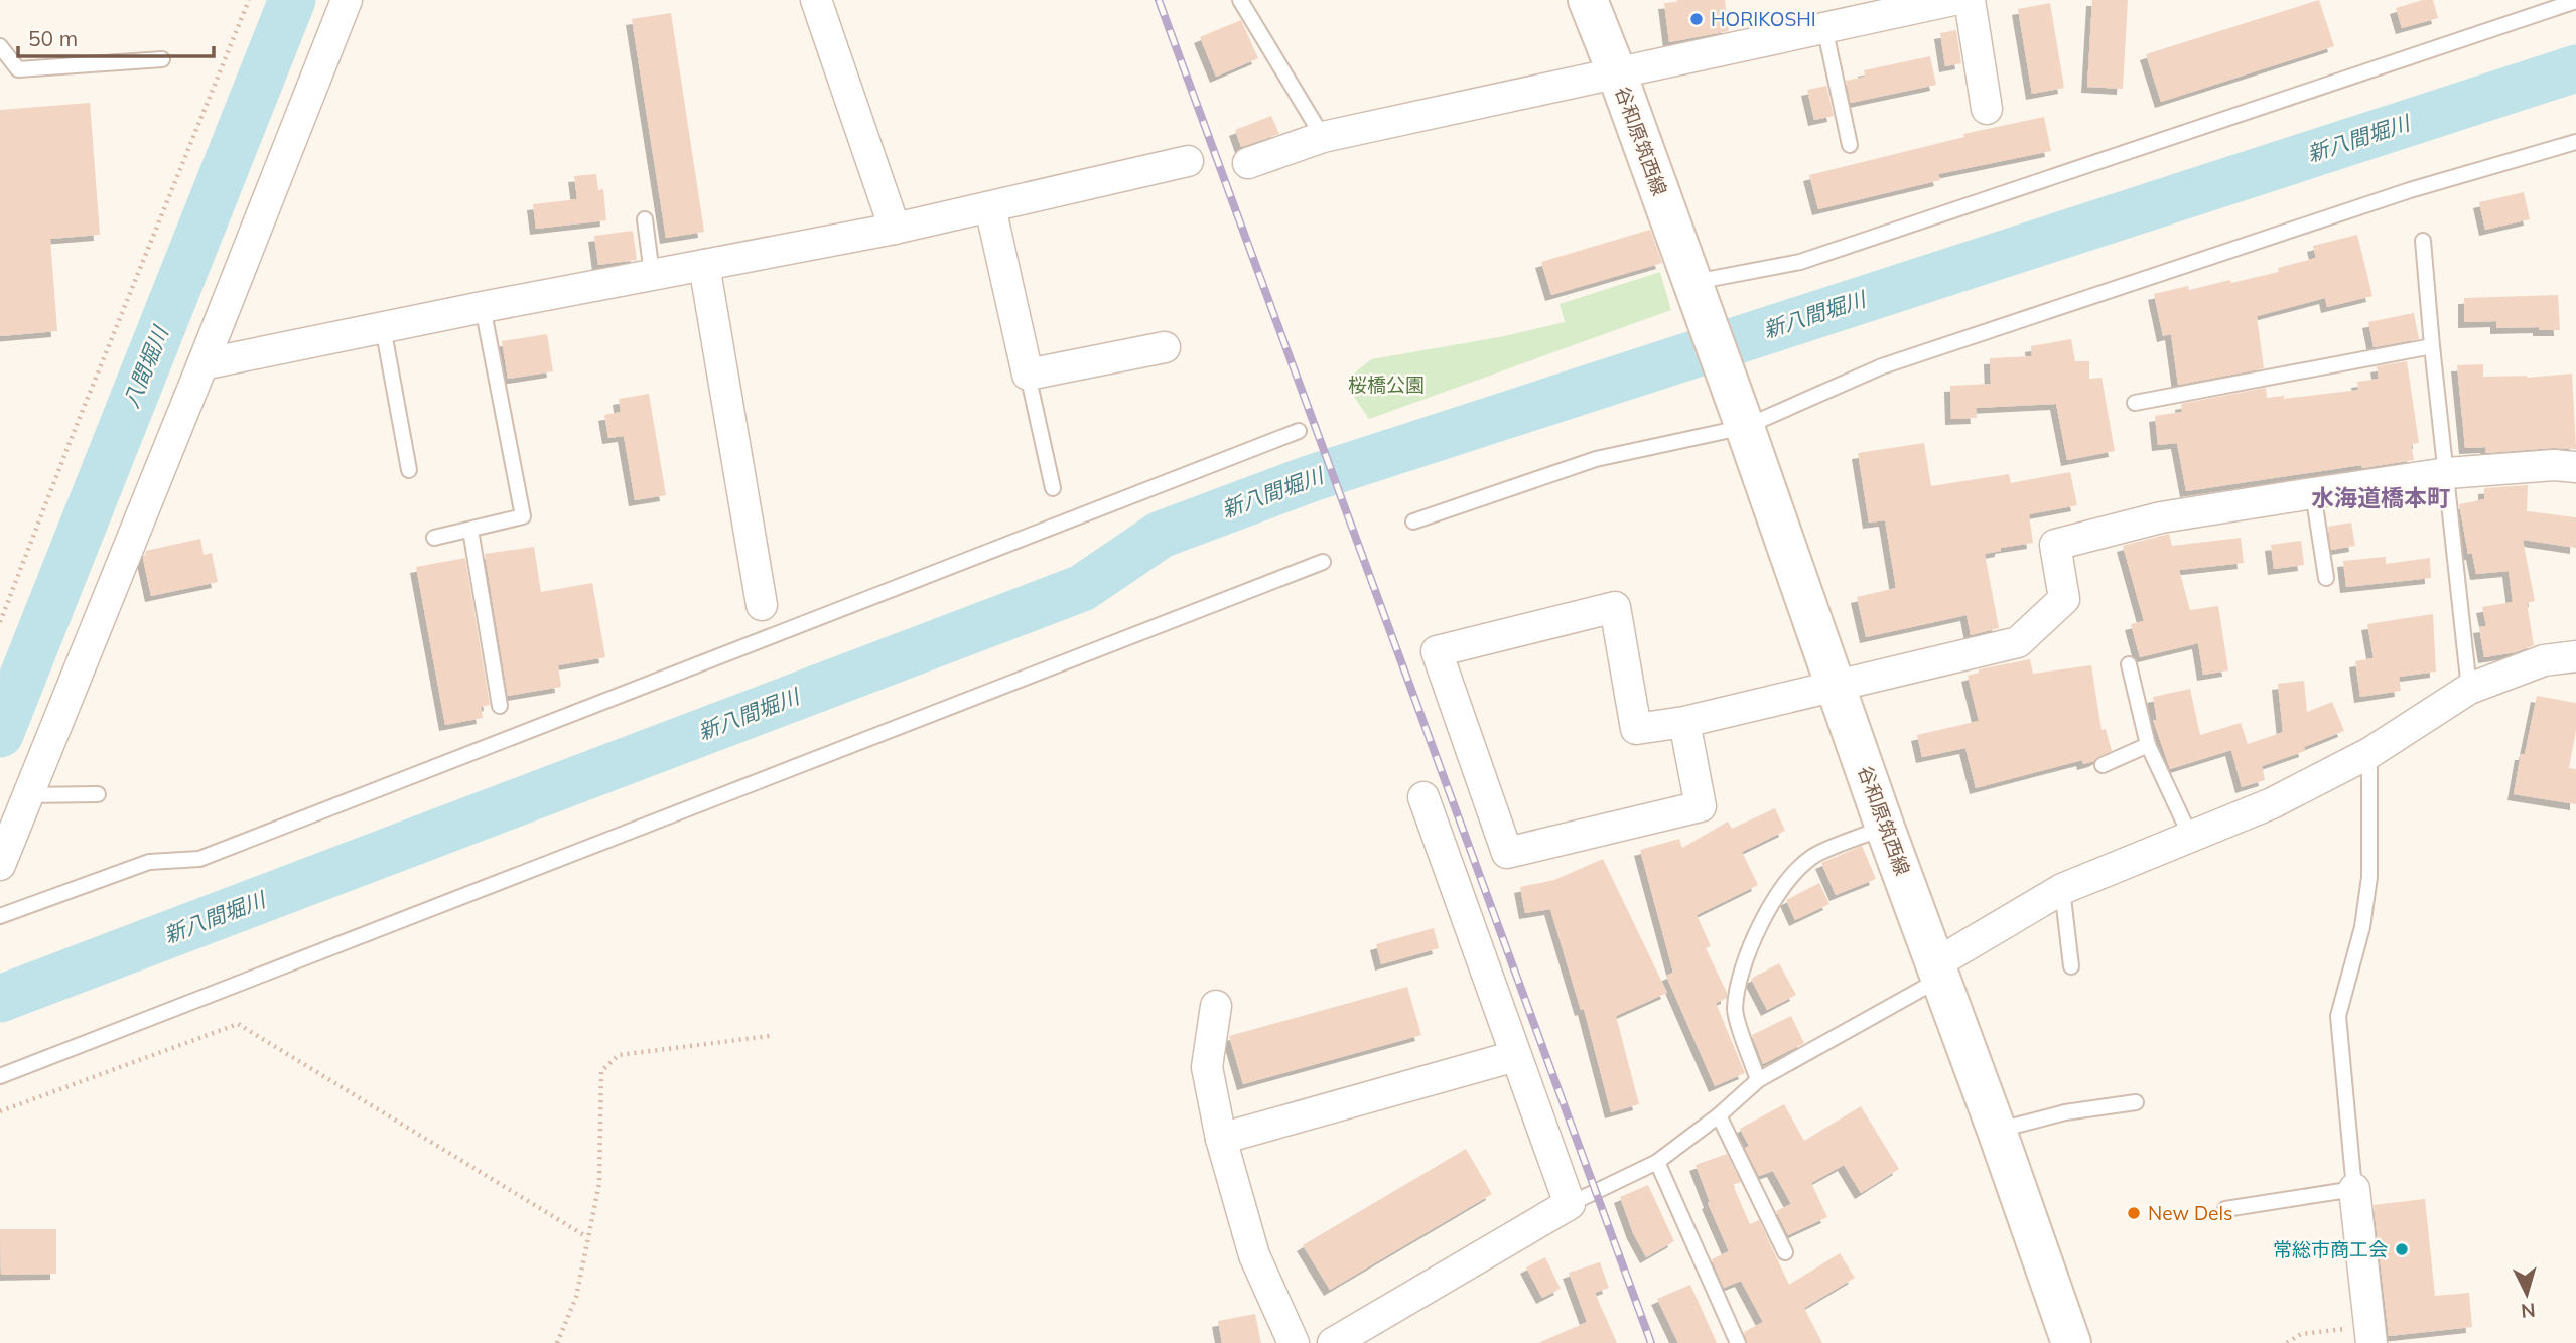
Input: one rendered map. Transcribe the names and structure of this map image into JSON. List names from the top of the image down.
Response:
{
  "streets": {
    "main road": ["谷和原筑西線"]
  },
  "districts": ["水海道橋本町"],
  "water": ["新八間堀川", "八間堀川"],
  "parks": ["桜橋公園"],
  "places": ["HORIKOSHI", "New Dels", "常総市商工会"],
  "scale_bar": "50 m",
  "north": "bottom"
}
